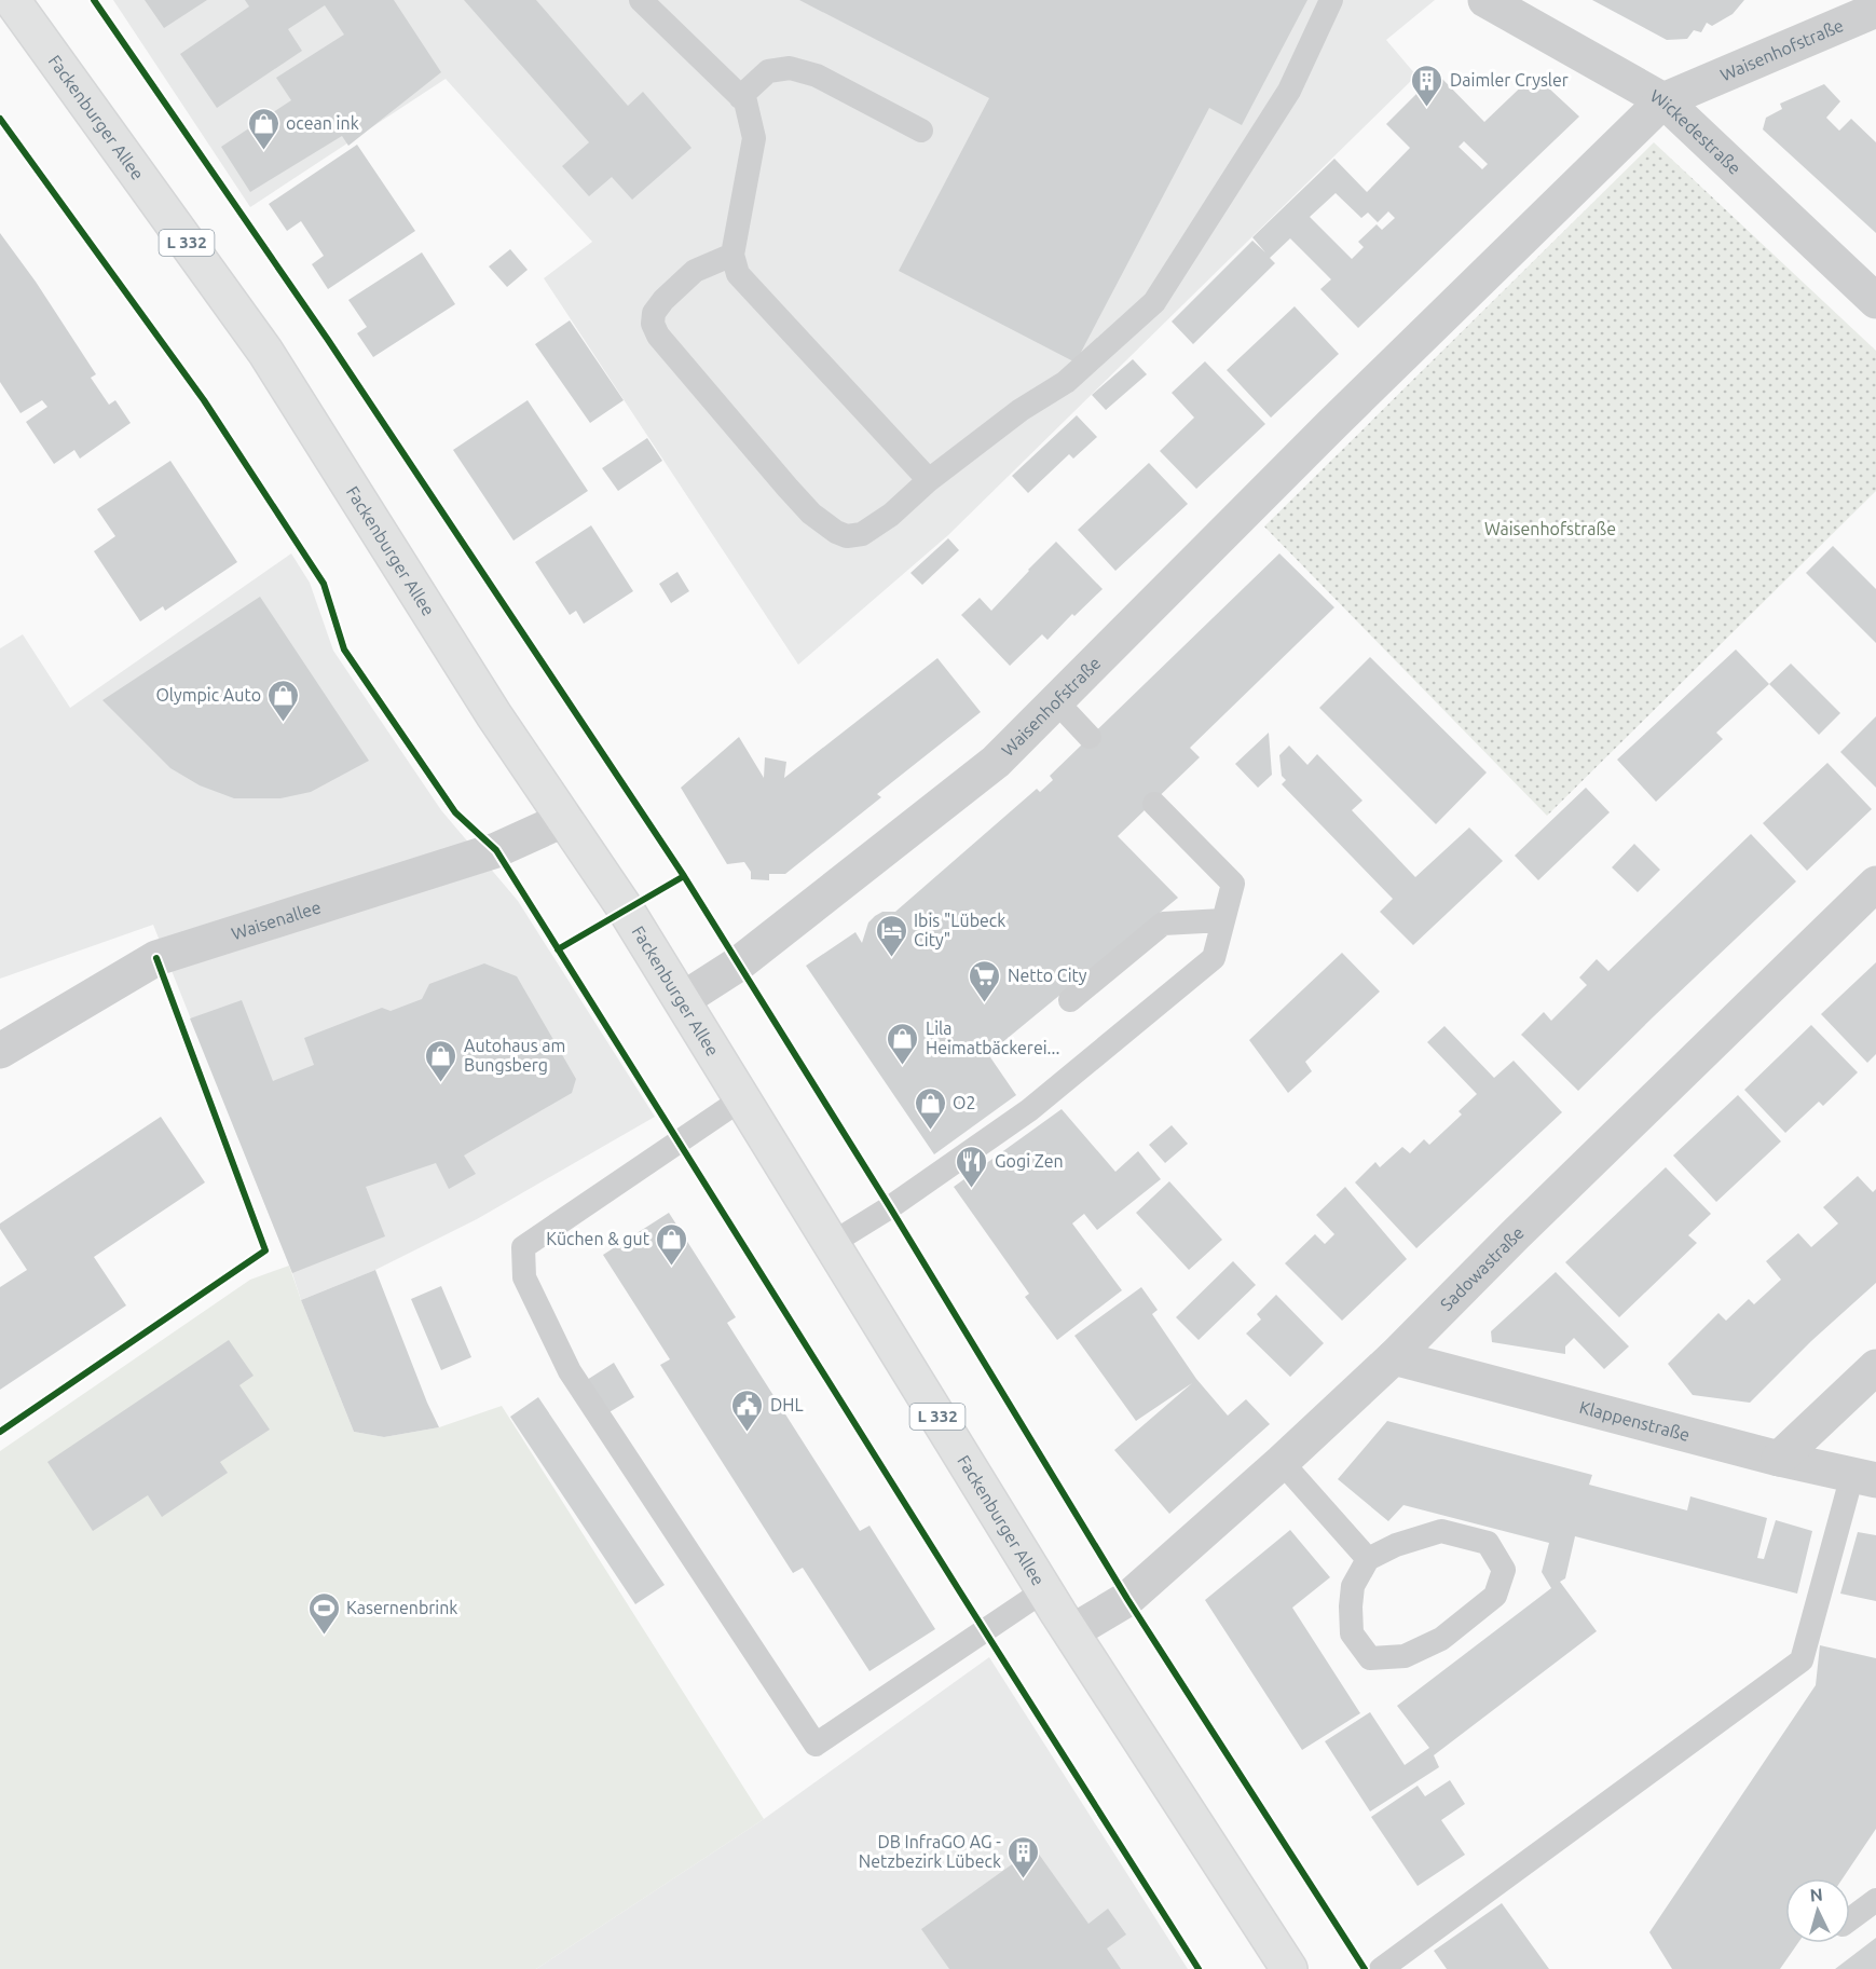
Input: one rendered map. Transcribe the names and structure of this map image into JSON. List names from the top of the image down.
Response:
{
  "streets": {
    "main road": ["Fackenburger Allee", "L 332"],
    "street": [
      "Waisenhofstraße",
      "Wickedestraße",
      "Waisenallee",
      "Sadowastraße",
      "Klappenstraße"
    ]
  },
  "crossings": [
    ["Waisenhofstraße", "Fackenburger Allee"],
    ["Waisenhofstraße", "Wickedestraße"],
    ["Fackenburger Allee", "Waisenallee"],
    ["Fackenburger Allee", "Sadowastraße"],
    ["Sadowastraße", "Klappenstraße"]
  ],
  "parks": ["Waisenhofstraße"],
  "places": {
    "building": ["Daimler Crysler", "DB InfraGO AG - Netzbezirk Lübeck"],
    "shop": [
      "ocean ink",
      "Olympic Auto",
      "Lila Heimatbäckerei...",
      "Autohaus am Bungsberg",
      "O2",
      "Küchen & gut"
    ],
    "hotel": ["Ibis \"Lübeck City\""],
    "supermarket": ["Netto City"],
    "restaurant": ["Gogi Zen"],
    "public building": ["DHL"],
    "sports": ["Kasernenbrink"]
  },
  "north": "top"
}
